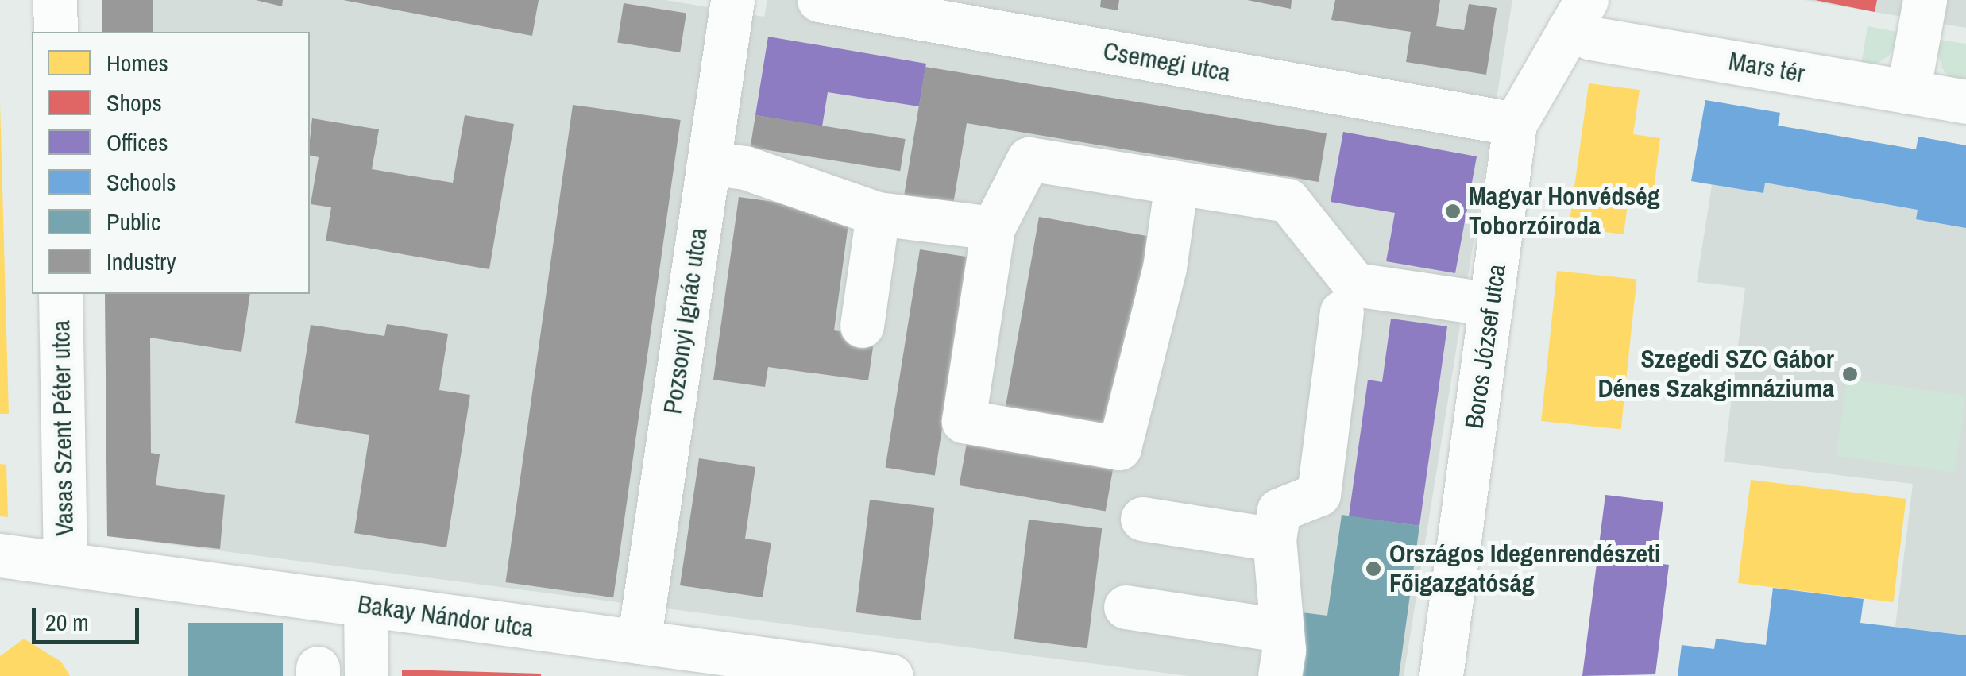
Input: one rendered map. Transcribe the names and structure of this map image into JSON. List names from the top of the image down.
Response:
{
  "streets": {
    "street": [
      "Csemegi utca",
      "Mars tér",
      "Pozsonyi Ignác utca",
      "Boros József utca",
      "Vasas Szent Péter utca",
      "Bakay Nándor utca"
    ]
  },
  "crossings": [
    ["Csemegi utca", "Boros József utca"],
    ["Mars tér", "Boros József utca"],
    ["Pozsonyi Ignác utca", "Bakay Nándor utca"],
    ["Vasas Szent Péter utca", "Bakay Nándor utca"]
  ],
  "places": ["Magyar Honvédség Toborzóiroda", "Szegedi SZC Gábor Dénes Szakgimnáziuma", "Országos Idegenrendészeti Főigazgatóság"],
  "legend": [
    "Homes",
    "Shops",
    "Offices",
    "Schools",
    "Public",
    "Industry"
  ],
  "scale_bar": "20 m"
}
